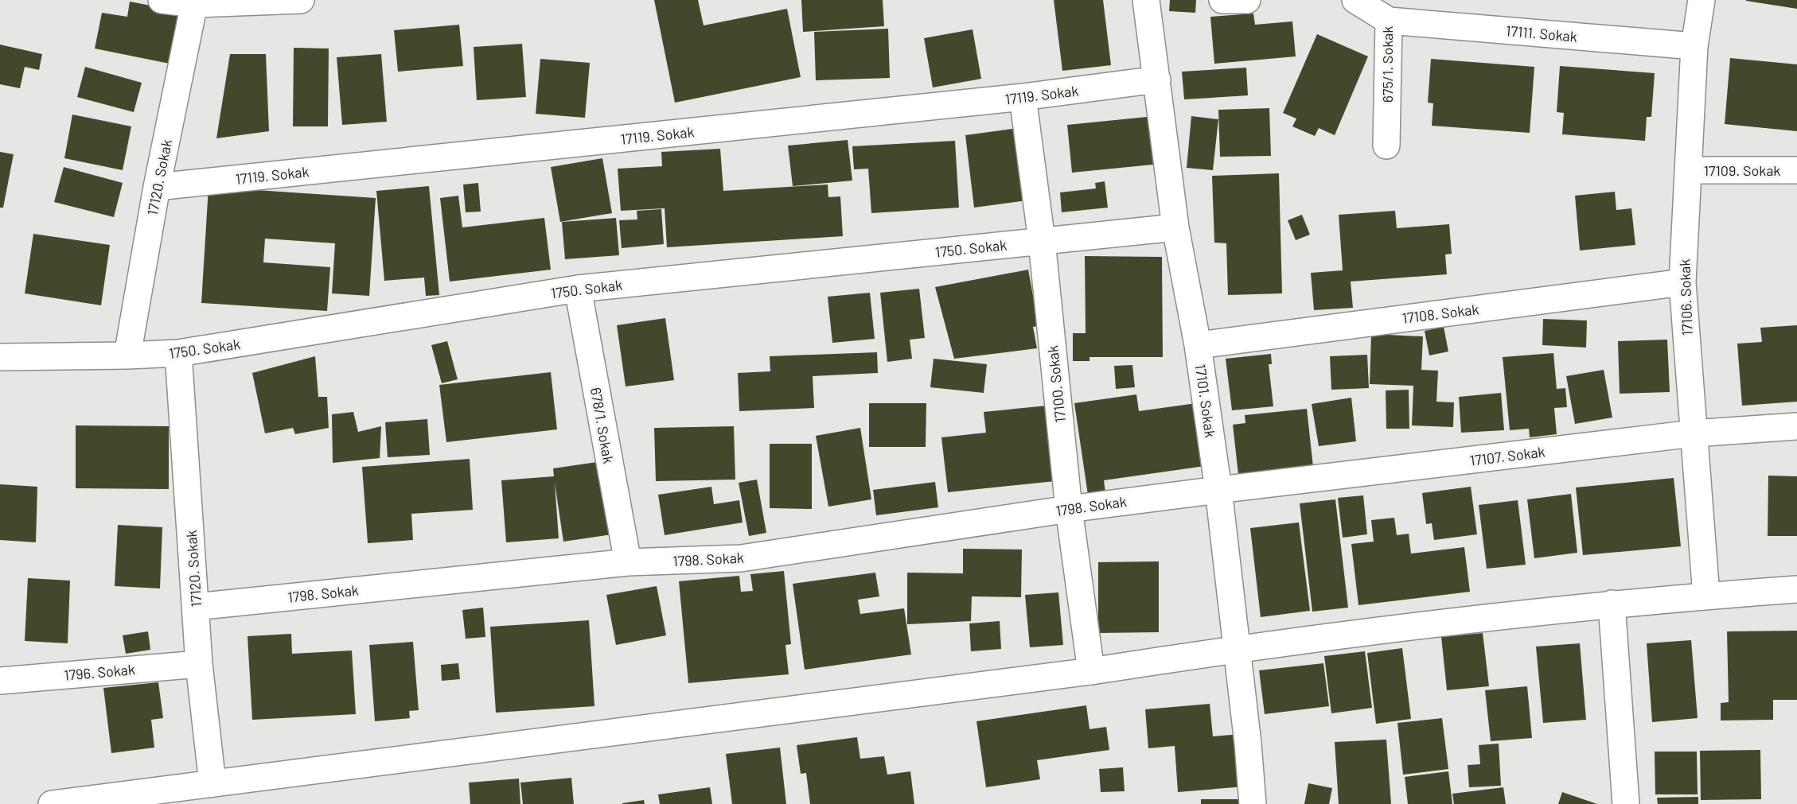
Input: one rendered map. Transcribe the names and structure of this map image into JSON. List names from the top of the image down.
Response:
{
  "streets": {
    "street": [
      "17111. Sokak",
      "675/1. Sokak",
      "17119. Sokak",
      "17109. Sokak",
      "17120. Sokak",
      "1750. Sokak",
      "17106. Sokak",
      "17108. Sokak",
      "17100. Sokak",
      "17101. Sokak",
      "678/1. Sokak",
      "17107. Sokak",
      "1798. Sokak",
      "1796. Sokak"
    ]
  },
  "crossings": [
    ["17111. Sokak", "675/1. Sokak"],
    ["17111. Sokak", "17106. Sokak"],
    ["17119. Sokak", "17120. Sokak"],
    ["17119. Sokak", "17100. Sokak"],
    ["17119. Sokak", "17101. Sokak"],
    ["17109. Sokak", "17106. Sokak"],
    ["17120. Sokak", "1750. Sokak"],
    ["17120. Sokak", "1798. Sokak"],
    ["17120. Sokak", "1796. Sokak"],
    ["1750. Sokak", "17100. Sokak"],
    ["1750. Sokak", "17101. Sokak"],
    ["1750. Sokak", "678/1. Sokak"],
    ["17106. Sokak", "17108. Sokak"],
    ["17106. Sokak", "17107. Sokak"],
    ["17108. Sokak", "17101. Sokak"],
    ["17100. Sokak", "1798. Sokak"],
    ["17101. Sokak", "17107. Sokak"],
    ["17101. Sokak", "1798. Sokak"],
    ["678/1. Sokak", "1798. Sokak"],
    ["17107. Sokak", "1798. Sokak"]
  ]
}
